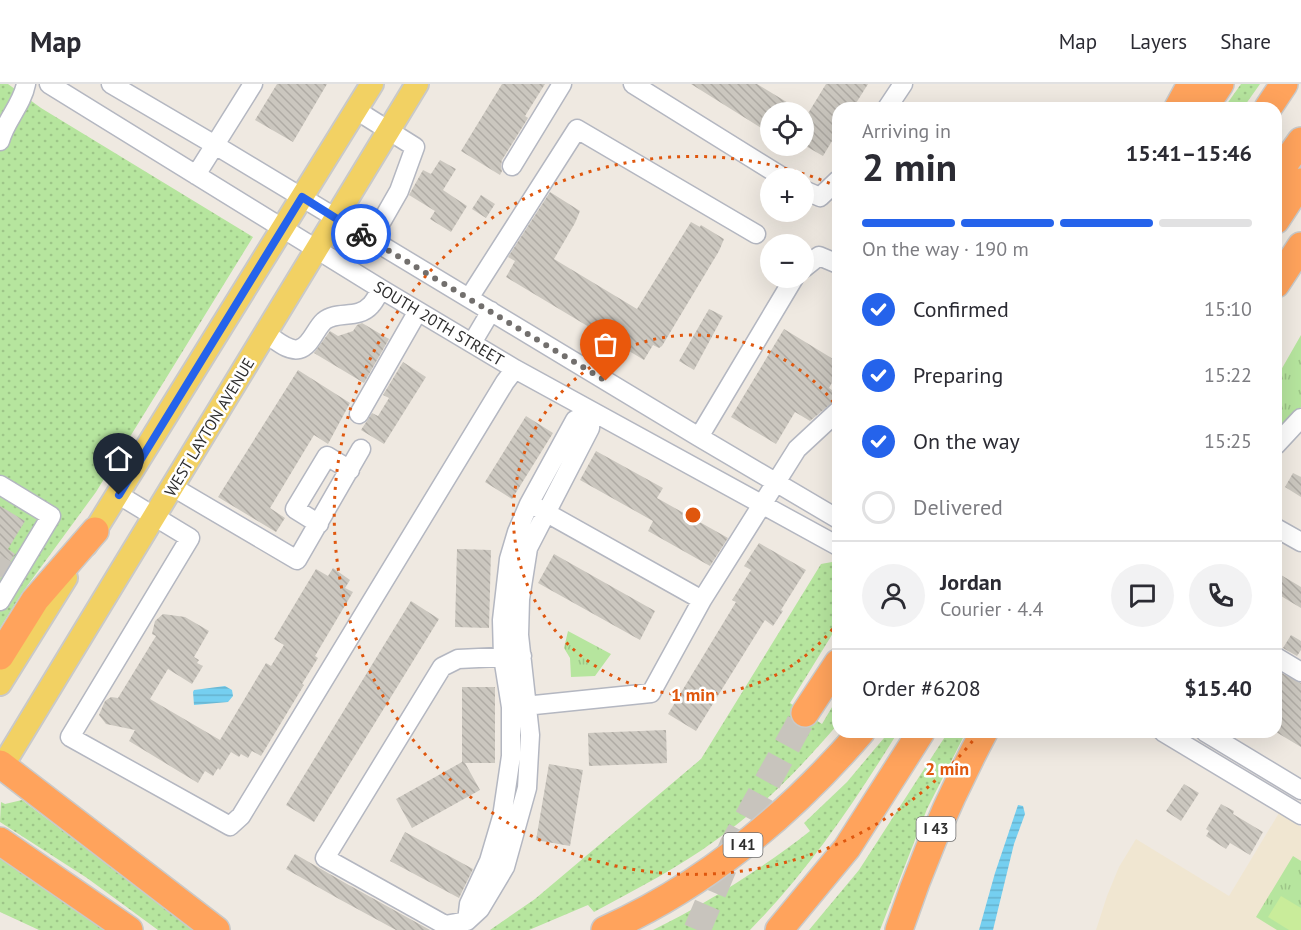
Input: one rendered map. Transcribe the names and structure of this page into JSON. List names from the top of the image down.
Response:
{
  "streets": {
    "highway": ["I 43", "I 41"],
    "main road": ["WEST LAYTON AVENUE"],
    "street": ["SOUTH 20TH STREET"]
  },
  "crossings": [
    ["SOUTH 20TH STREET", "WEST LAYTON AVENUE"]
  ],
  "page": {
    "header": "Map",
    "nav": ["Map", "Layers", "Share"],
    "map_buttons": ["+", "−"],
    "heading": ["2 min", "Arriving in", "15:41–15:46"],
    "panel": [
      "Jordan",
      "Courier · 4.4",
      "Order #6208",
      "$15.40"
    ],
    "bar": "On the way · 190 m",
    "list": [
      ["Confirmed", "15:10"],
      ["Preparing", "15:22"],
      ["On the way", "15:25"],
      "Delivered"
    ]
  },
  "rings": ["1 min", "2 min"]
}
